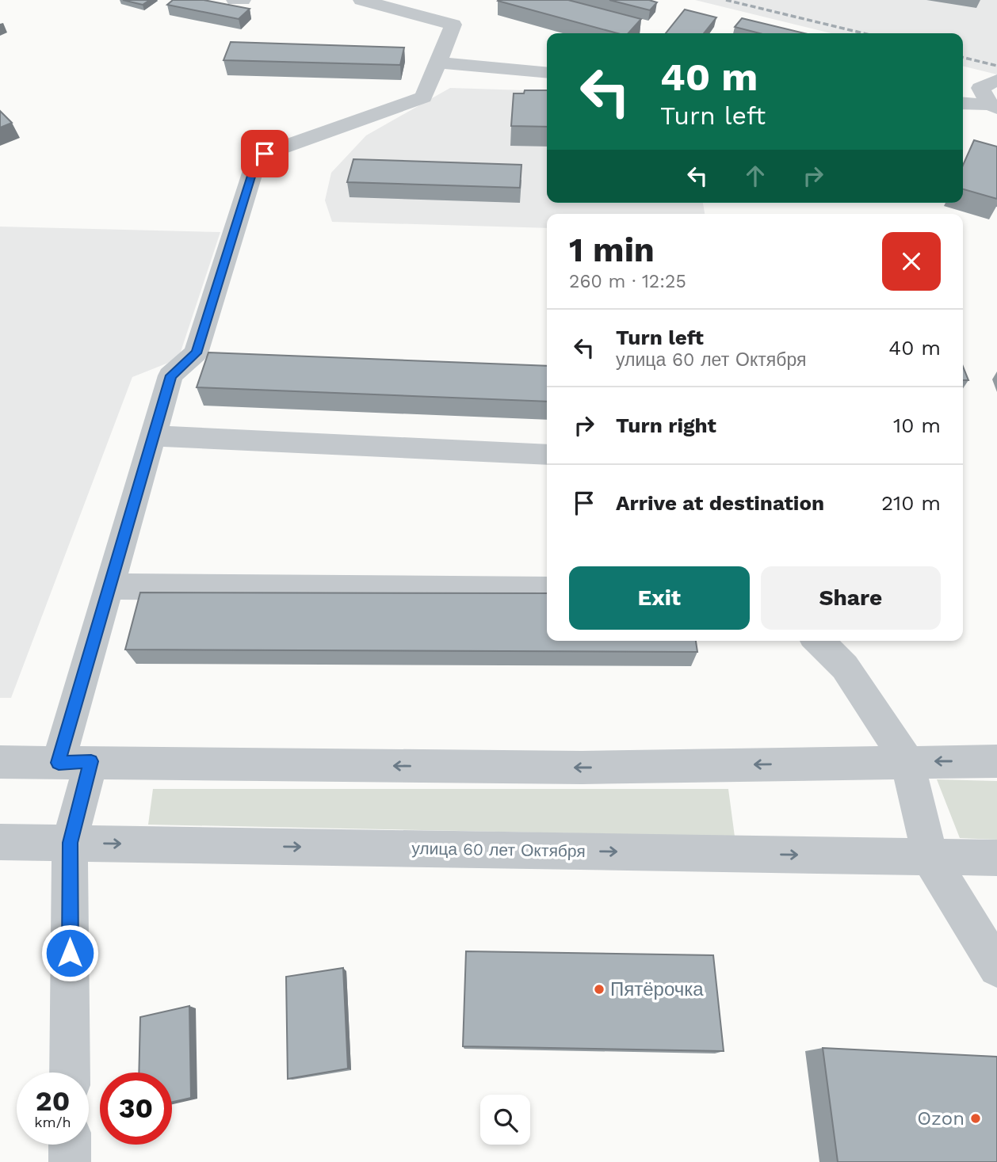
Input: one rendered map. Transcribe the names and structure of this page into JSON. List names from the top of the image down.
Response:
{
  "streets": {
    "street": ["улица 60 лет Октября"]
  },
  "places": ["Пятёрочка", "Ozon"],
  "page": {
    "turn": ["40 m", "Turn left"],
    "heading": ["1 min", "260 m · 12:25"],
    "list": [
      {
        "name": "Turn left",
        "note": "улица 60 лет Октября",
        "value": "40 m"
      },
      {
        "name": "Turn right",
        "value": "10 m"
      },
      {
        "name": "Arrive at destination",
        "value": "210 m"
      }
    ],
    "buttons": ["Exit", "Share"],
    "speed": "20 km/h",
    "limit": "30"
  }
}
